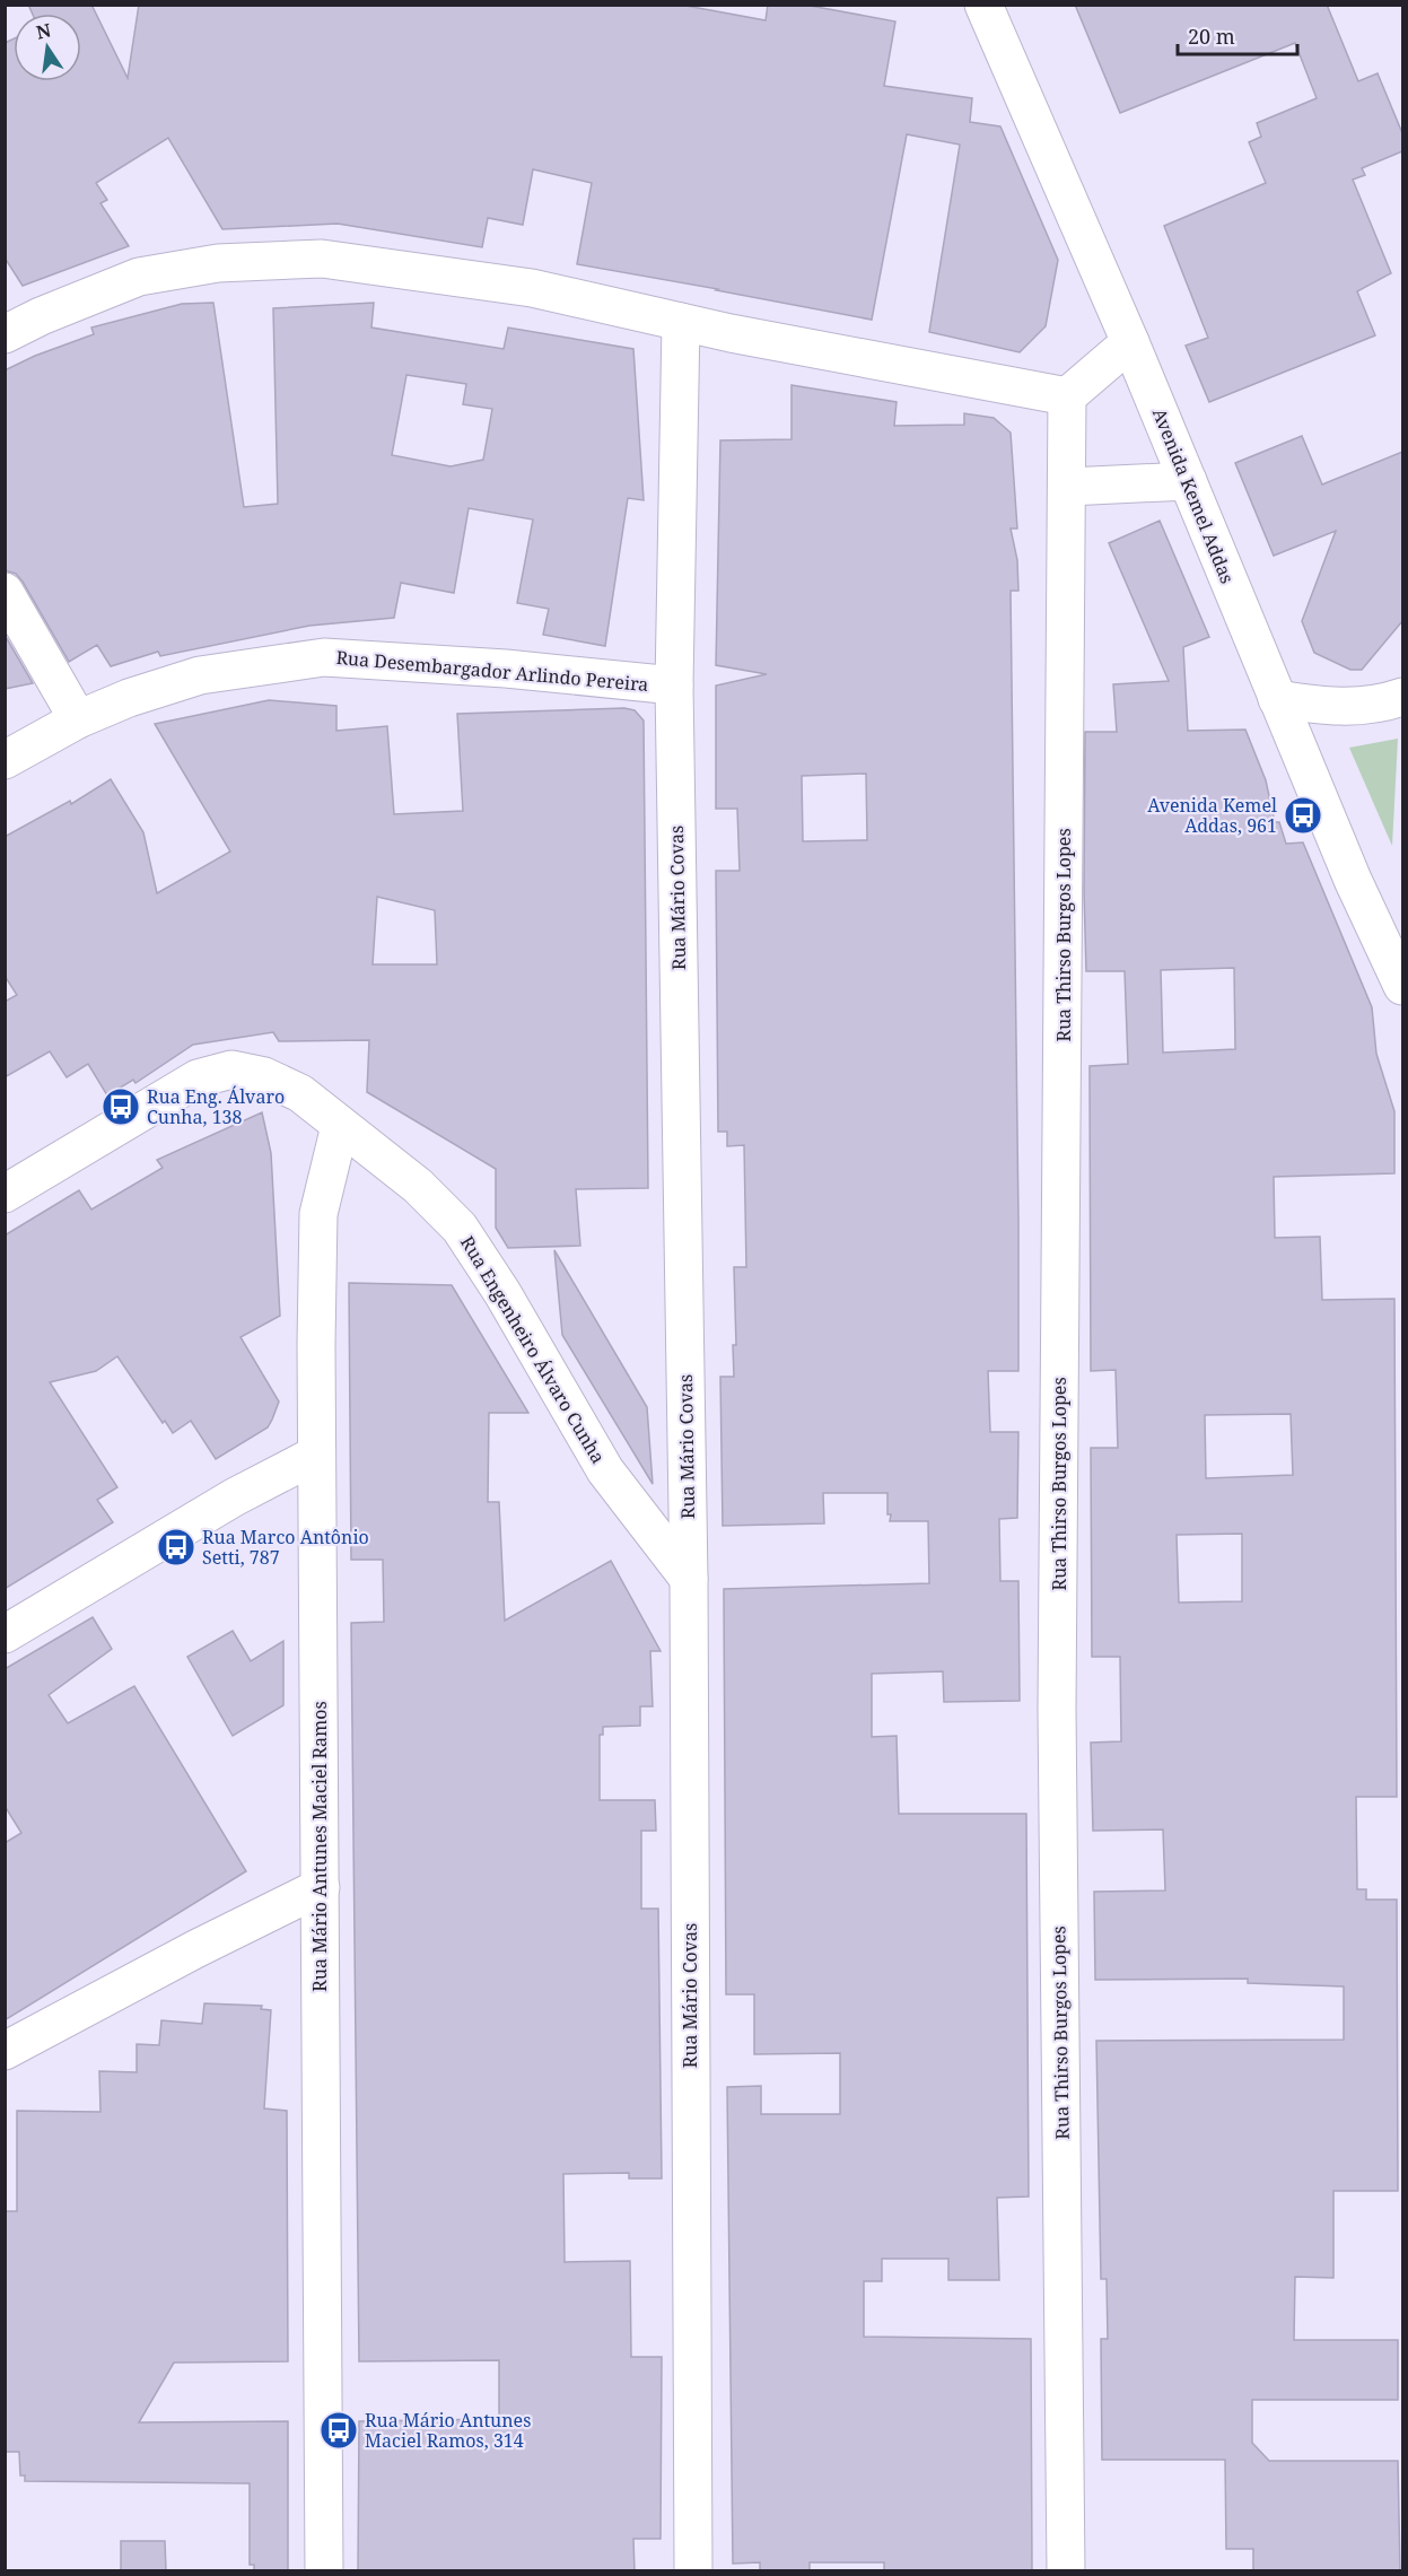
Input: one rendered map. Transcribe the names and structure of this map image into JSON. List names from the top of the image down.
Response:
{
  "streets": {
    "street": [
      "Avenida Kemel Addas",
      "Rua Desembargador Arlindo Pereira",
      "Rua Mário Covas",
      "Rua Thirso Burgos Lopes",
      "Rua Engenheiro Álvaro Cunha",
      "Rua Mário Antunes Maciel Ramos"
    ]
  },
  "crossings": [
    ["Rua Desembargador Arlindo Pereira", "Rua Mário Covas"],
    ["Rua Mário Covas", "Rua Engenheiro Álvaro Cunha"],
    ["Rua Engenheiro Álvaro Cunha", "Rua Mário Antunes Maciel Ramos"]
  ],
  "places": {
    "bus stop": [
      "Avenida Kemel Addas, 961",
      "Rua Eng. Álvaro Cunha, 138",
      "Rua Marco Antônio Setti, 787",
      "Rua Mário Antunes Maciel Ramos, 314"
    ]
  },
  "scale_bar": "20 m",
  "north": "top"
}
